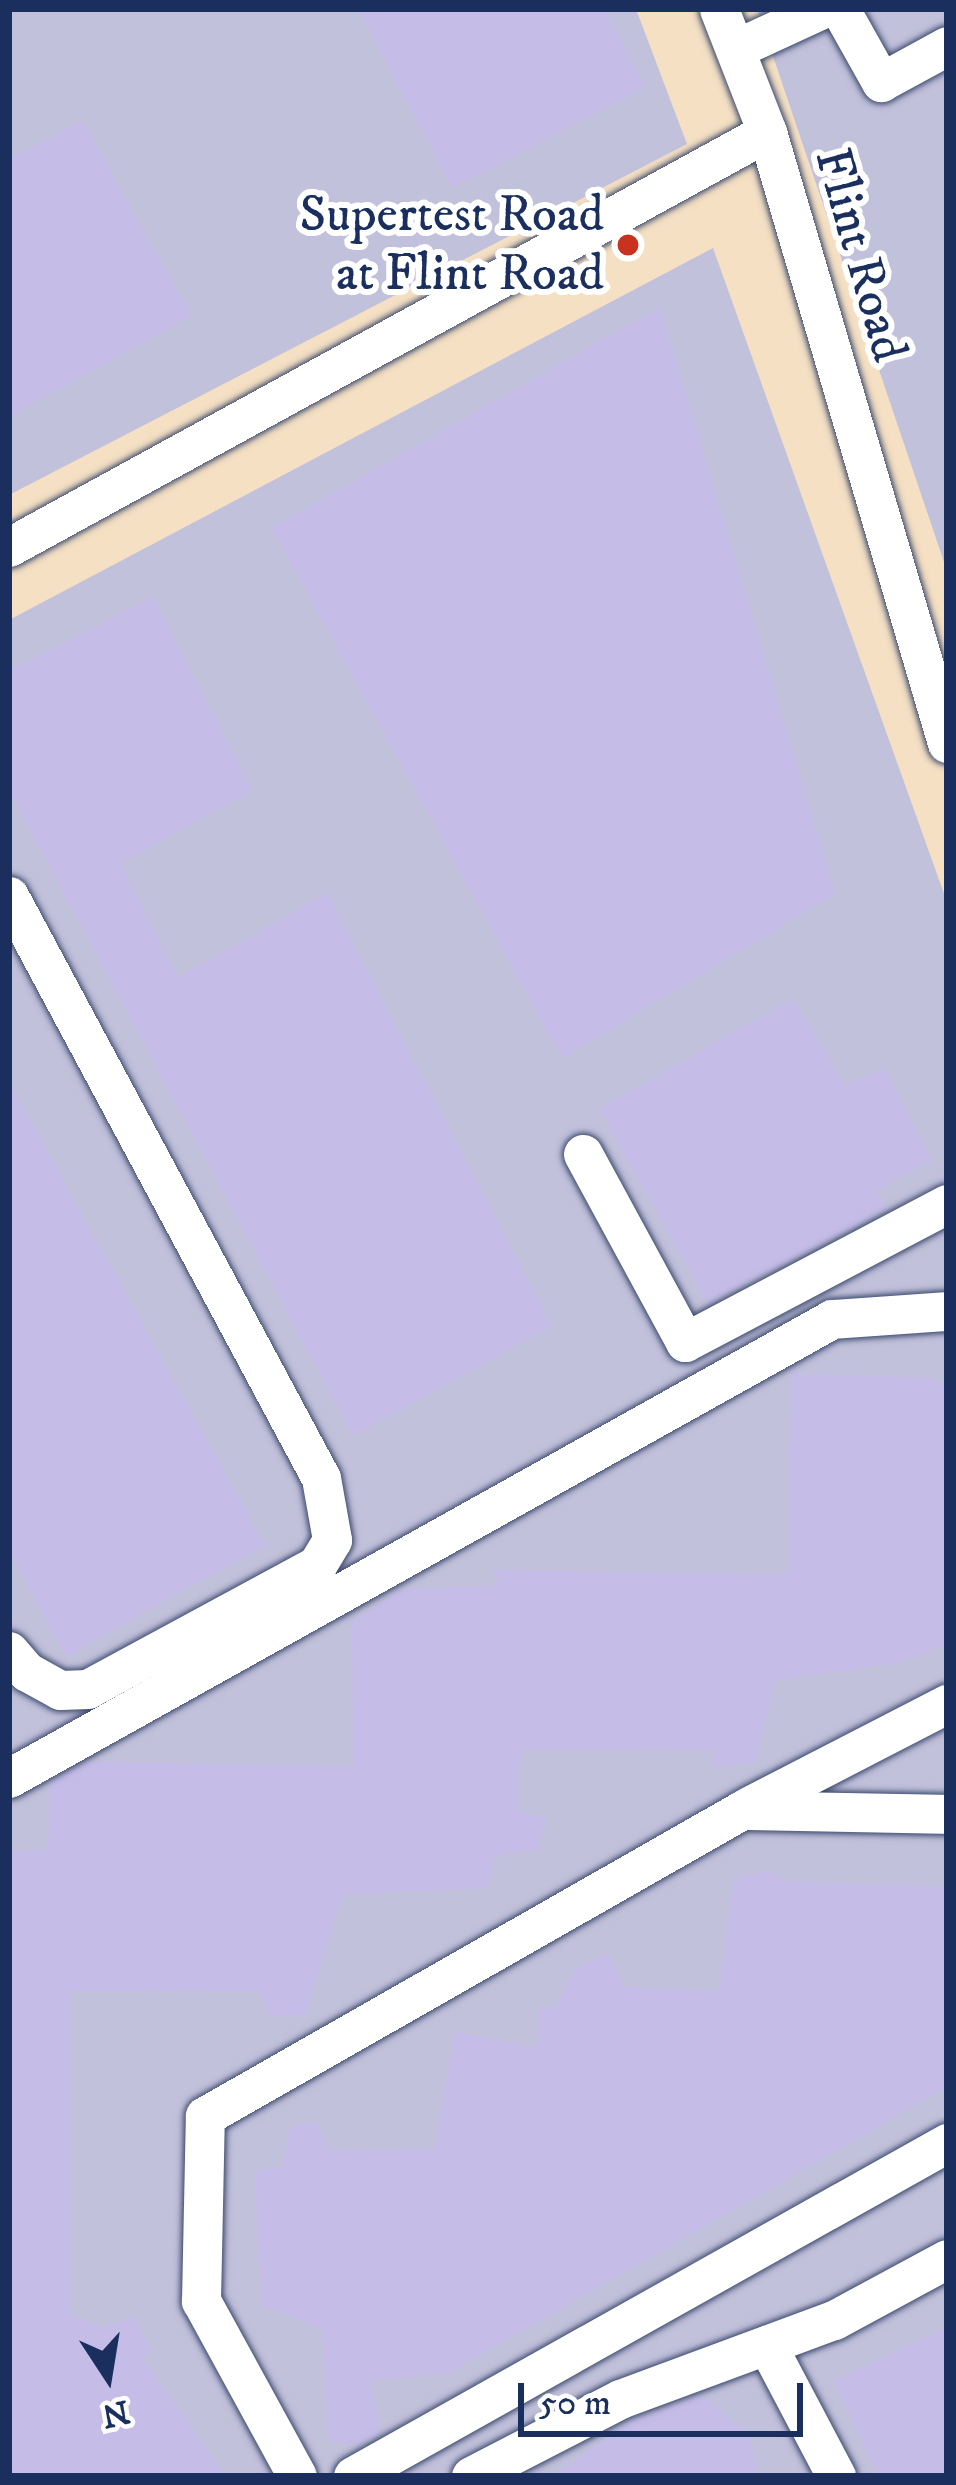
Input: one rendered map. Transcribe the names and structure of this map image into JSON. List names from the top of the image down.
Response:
{
  "streets": {
    "street": ["Flint Road"]
  },
  "places": ["Supertest Road at Flint Road"],
  "scale_bar": "50 m",
  "north": "bottom"
}
